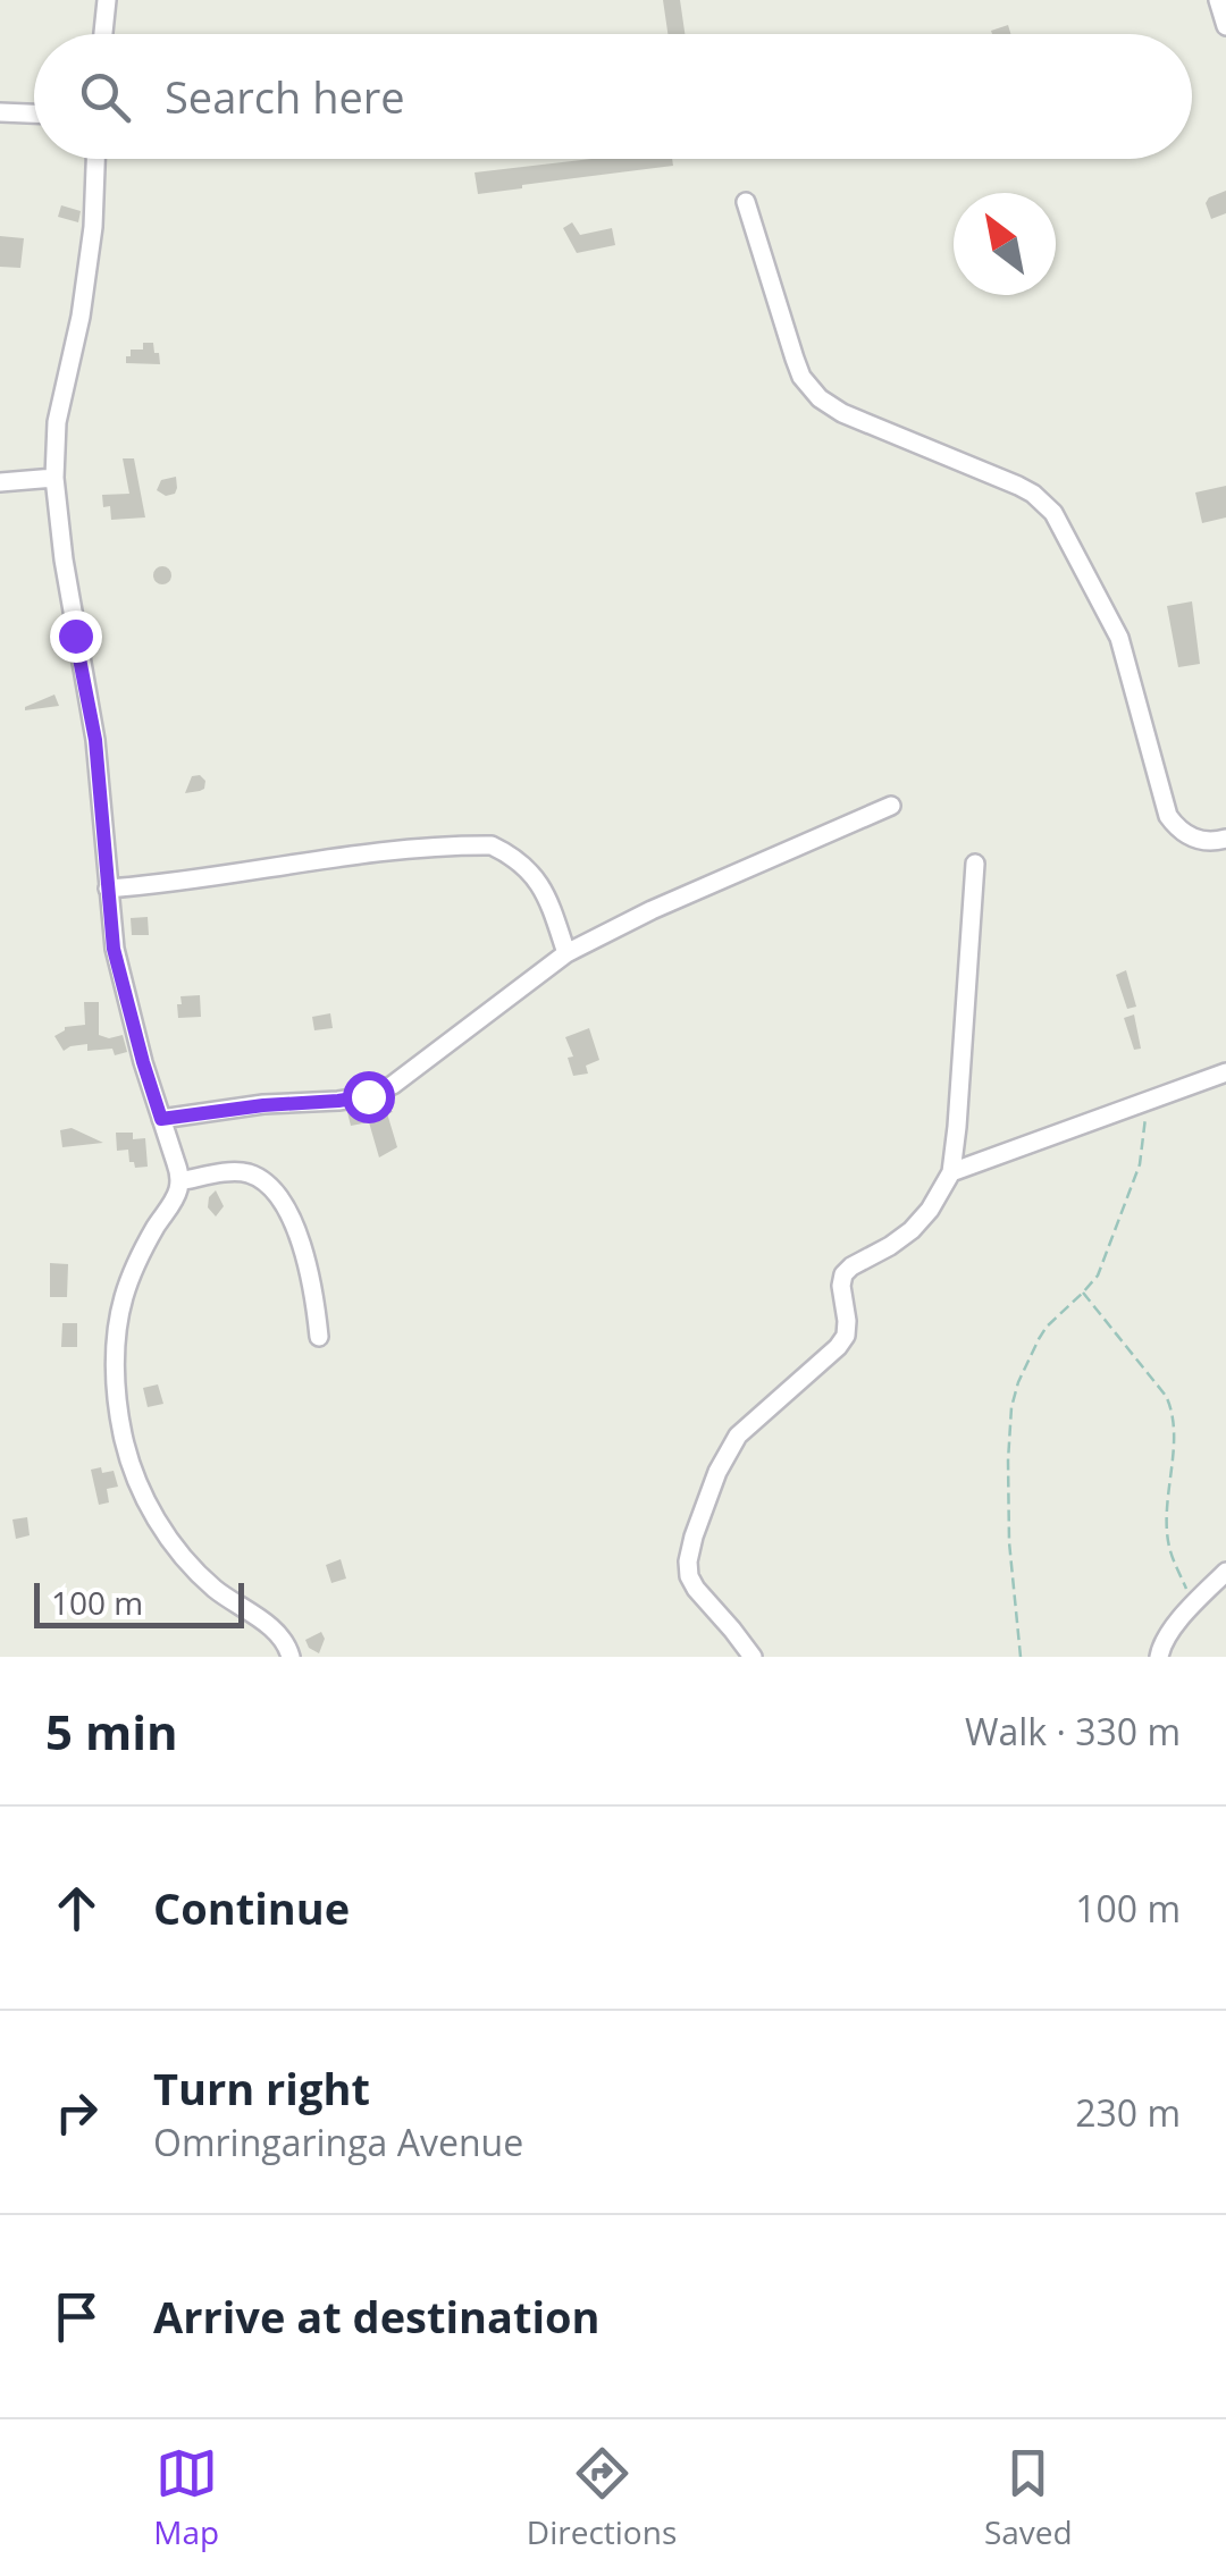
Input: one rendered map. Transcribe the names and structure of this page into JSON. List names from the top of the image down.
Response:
{
  "scale_bar": "100 m",
  "north": "top left",
  "page": {
    "search": "Search here",
    "scale": "100 m",
    "heading": ["5 min", "Walk · 330 m"],
    "list": [
      ["Continue", "100 m"],
      ["Turn right", "Omringaringa Avenue", "230 m"],
      "Arrive at destination"
    ],
    "nav": ["Map", "Directions", "Saved"]
  }
}
